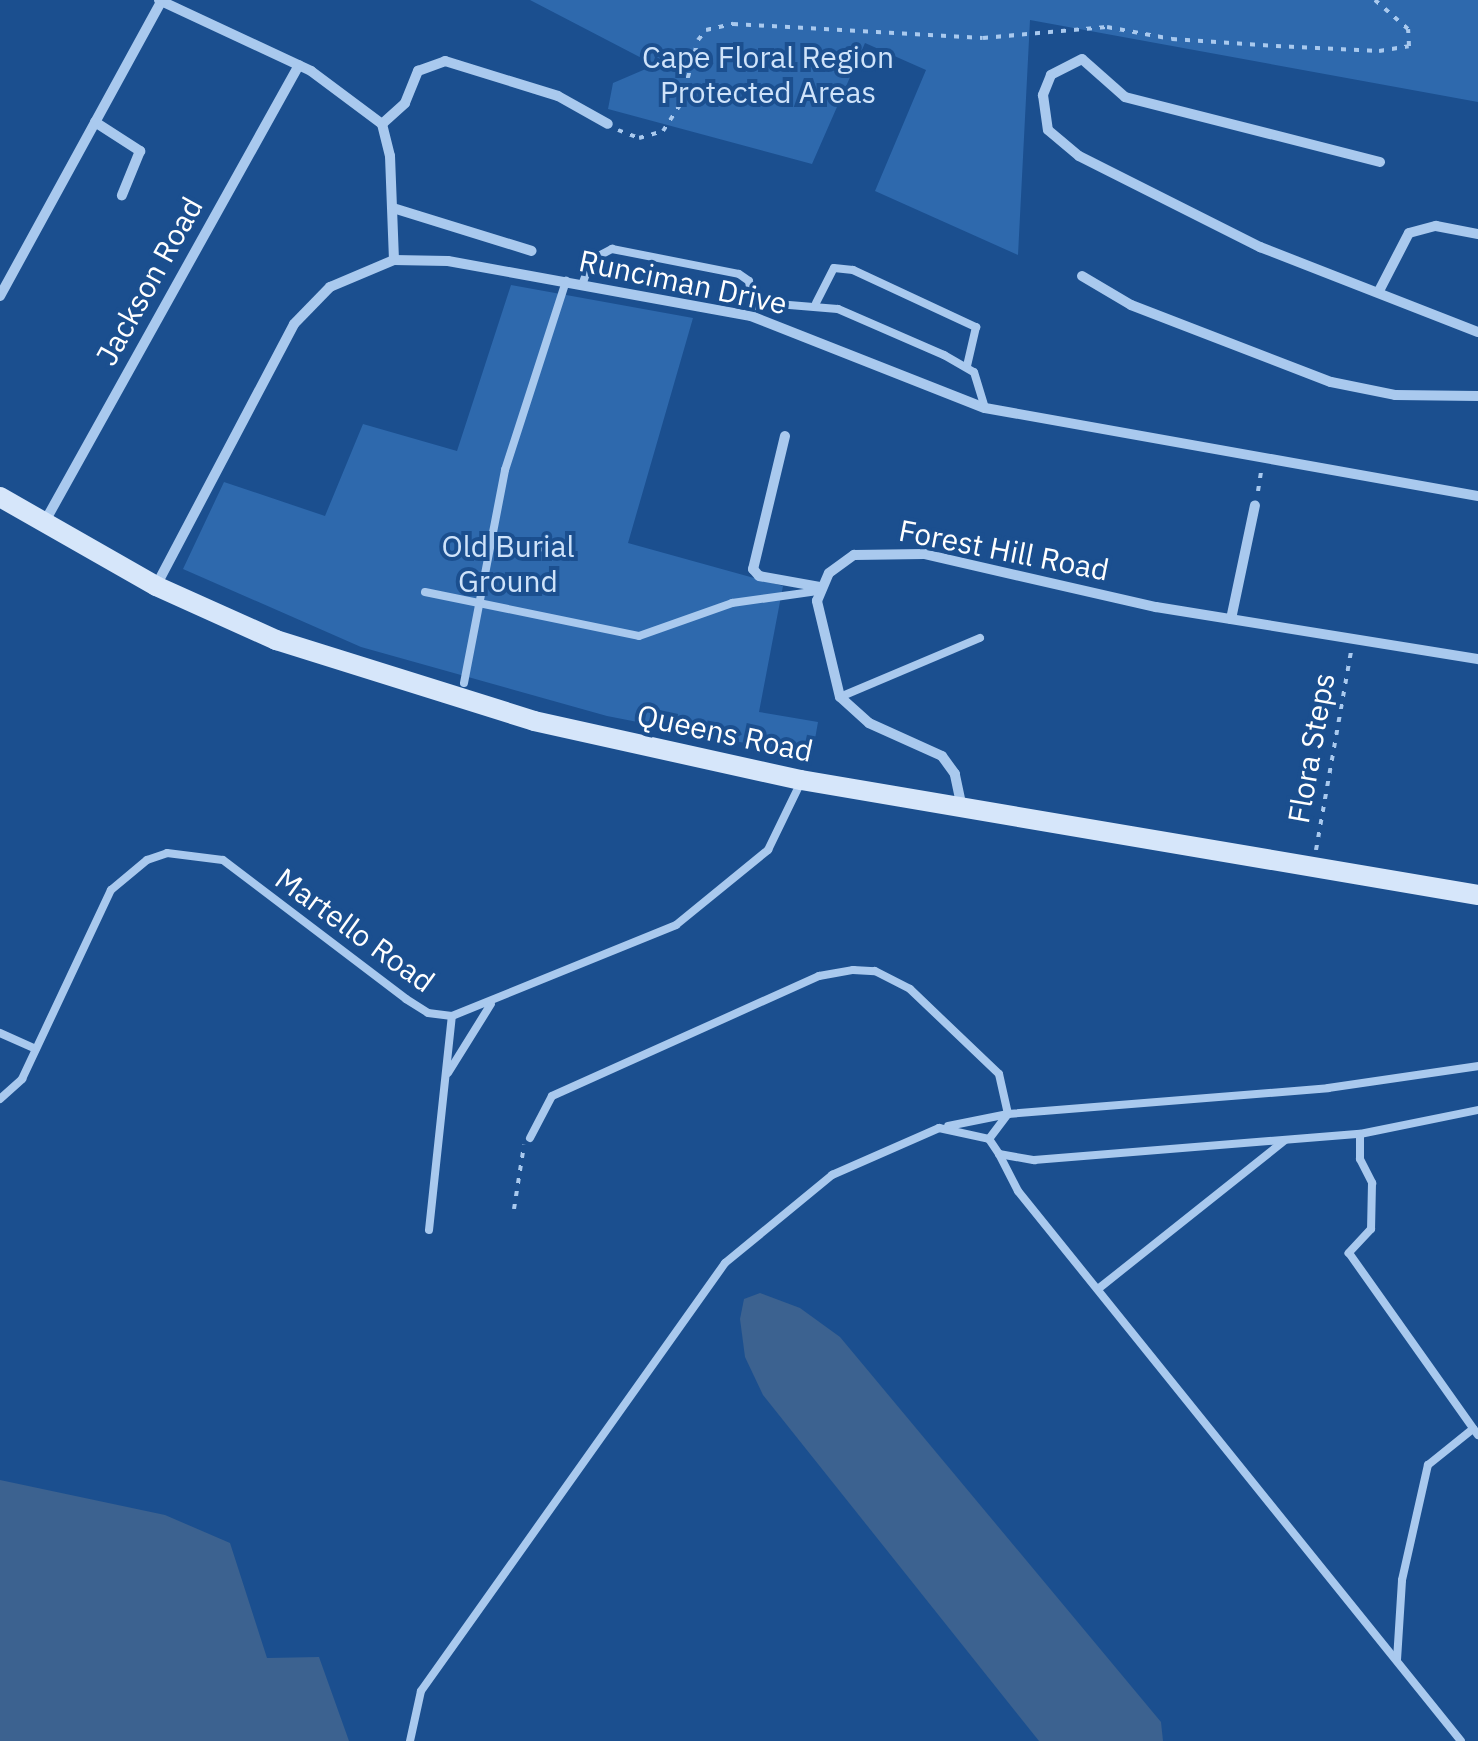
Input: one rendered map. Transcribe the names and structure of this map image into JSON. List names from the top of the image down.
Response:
{
  "streets": {
    "main road": ["Queens Road"],
    "street": ["Jackson Road", "Runciman Drive", "Forest Hill Road"],
    "lane": ["Martello Road"],
    "path": ["Flora Steps"]
  },
  "crossings": [
    ["Jackson Road", "Queens Road"],
    ["Runciman Drive", "Queens Road"],
    ["Forest Hill Road", "Flora Steps"],
    ["Queens Road", "Flora Steps"],
    ["Queens Road", "Martello Road"]
  ],
  "parks": ["Cape Floral Region Protected Areas", "Old Burial Ground"]
}
